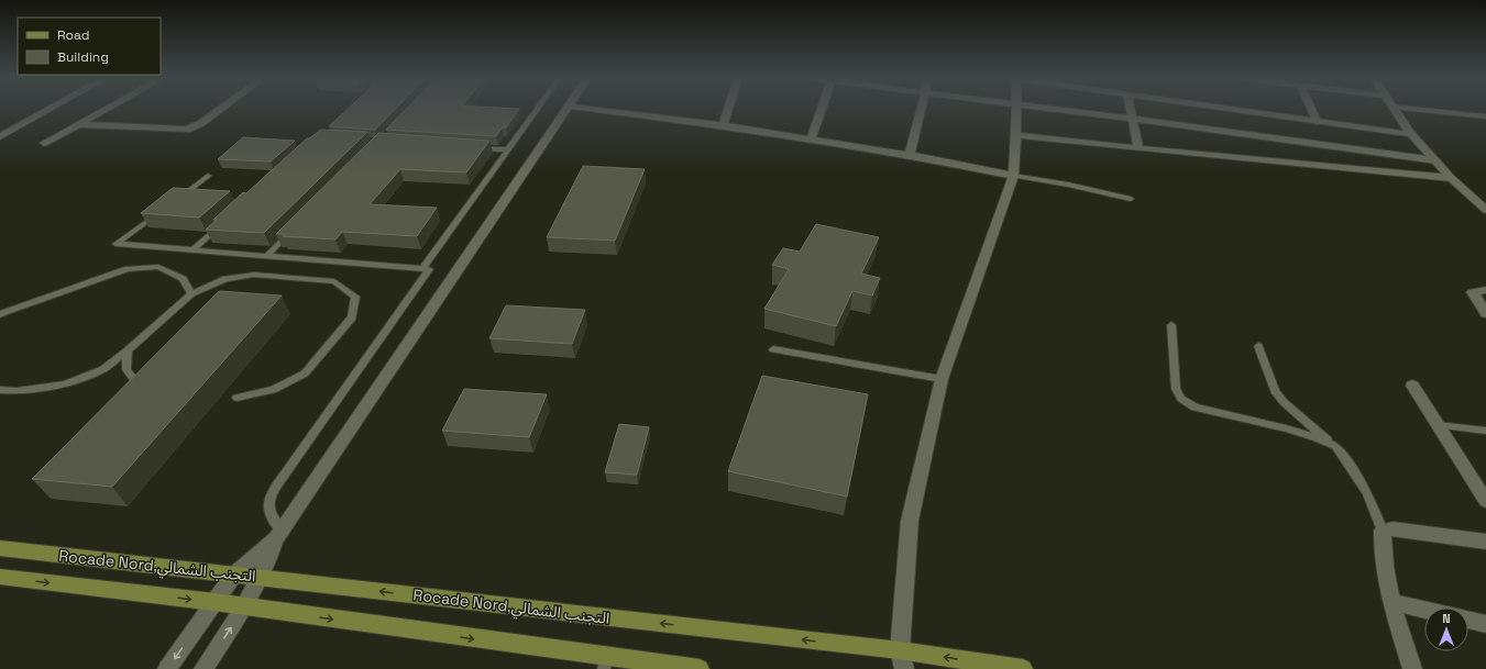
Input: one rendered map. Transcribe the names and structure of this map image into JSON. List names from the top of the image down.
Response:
{
  "streets": {
    "main road": ["Rocade Nord,التجنب الشمالي"]
  },
  "legend": ["Road", "Building"],
  "north": "top"
}
